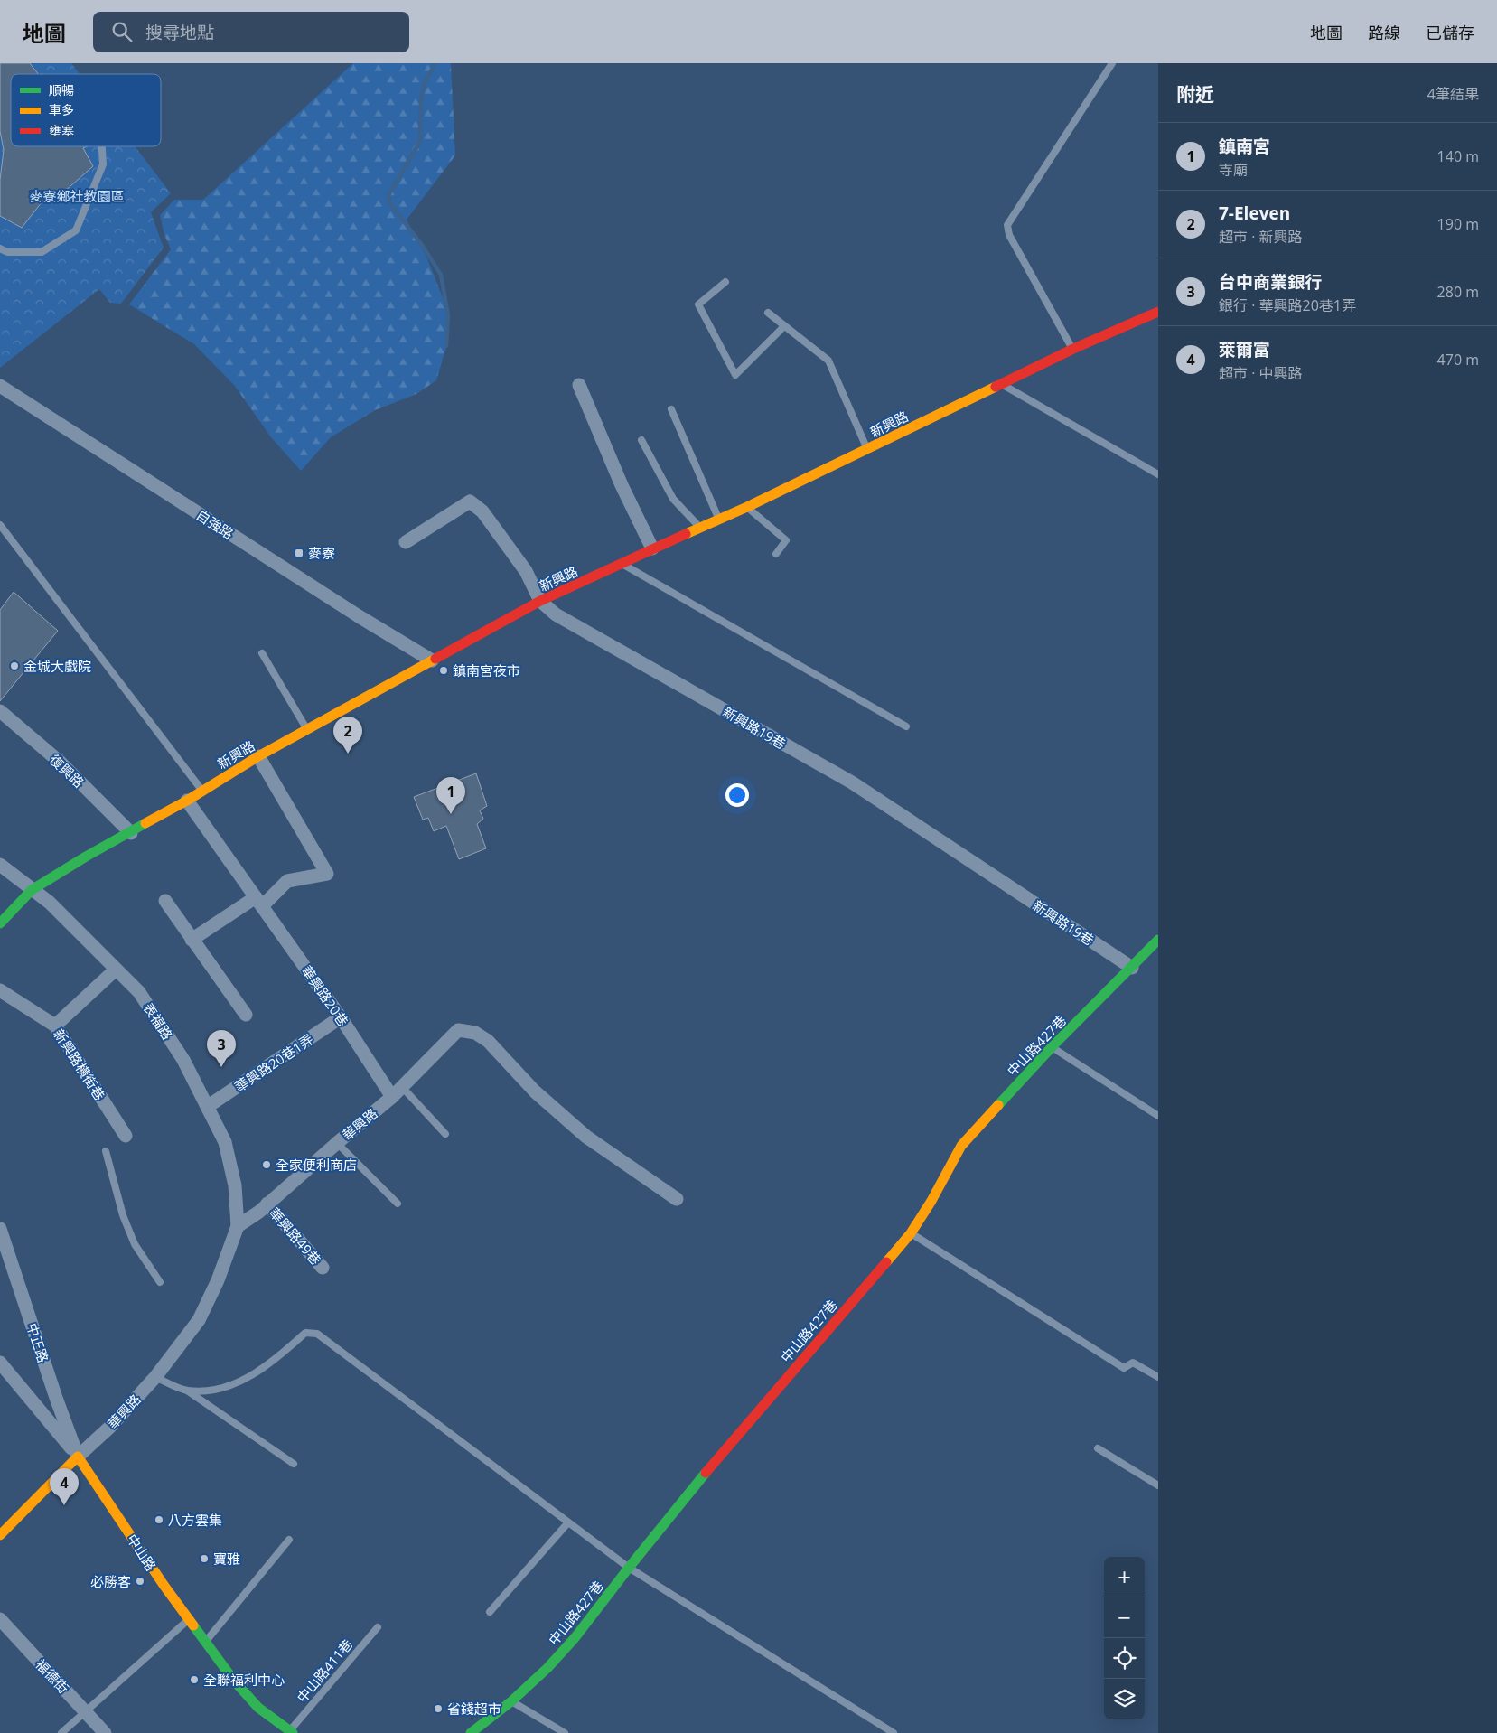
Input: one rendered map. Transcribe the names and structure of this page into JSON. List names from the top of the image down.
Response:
{
  "streets": {
    "street": [
      "新興路",
      "自強路",
      "新興路19巷",
      "復興路",
      "華興路20巷",
      "表福路",
      "中山路427巷",
      "華興路20巷1弄",
      "新興路橫街巷",
      "華興路",
      "華興路49巷",
      "中正路",
      "中山路",
      "福德街"
    ],
    "lane": ["中山路411巷"]
  },
  "crossings": [
    ["新興路", "自強路"],
    ["新興路", "新興路19巷"],
    ["新興路", "復興路"],
    ["新興路", "華興路20巷"],
    ["新興路", "表福路"],
    ["新興路19巷", "中山路427巷"],
    ["華興路20巷", "華興路20巷1弄"],
    ["華興路20巷", "華興路"],
    ["表福路", "華興路20巷1弄"],
    ["表福路", "華興路"],
    ["華興路", "華興路49巷"],
    ["華興路", "中正路"],
    ["華興路", "中山路"],
    ["中正路", "中山路"],
    ["中山路", "中山路411巷"]
  ],
  "parks": ["麥寮鄉社教園區"],
  "places": {
    "transit": ["麥寮"],
    "other": [
      "金城大戲院",
      "鎮南宮夜市",
      "全家便利商店",
      "八方雲集",
      "寶雅",
      "必勝客",
      "全聯福利中心",
      "省錢超市"
    ]
  },
  "legend": ["順暢", "車多", "壅塞"],
  "page": {
    "header": "地圖",
    "search": "搜尋地點",
    "nav": ["地圖", "路線", "已儲存"],
    "heading": ["附近", "4筆結果"],
    "list": [
      {
        "mark": "1",
        "name": "鎮南宮",
        "note": "寺廟",
        "value": "140 m"
      },
      {
        "mark": "2",
        "name": "7-Eleven",
        "note": "超市 · 新興路",
        "value": "190 m"
      },
      {
        "mark": "3",
        "name": "台中商業銀行",
        "note": "銀行 · 華興路20巷1弄",
        "value": "280 m"
      },
      {
        "mark": "4",
        "name": "萊爾富",
        "note": "超市 · 中興路",
        "value": "470 m"
      }
    ],
    "pins": [
      "2",
      "1",
      "3",
      "4"
    ],
    "map_buttons": ["+", "−"]
  }
}
